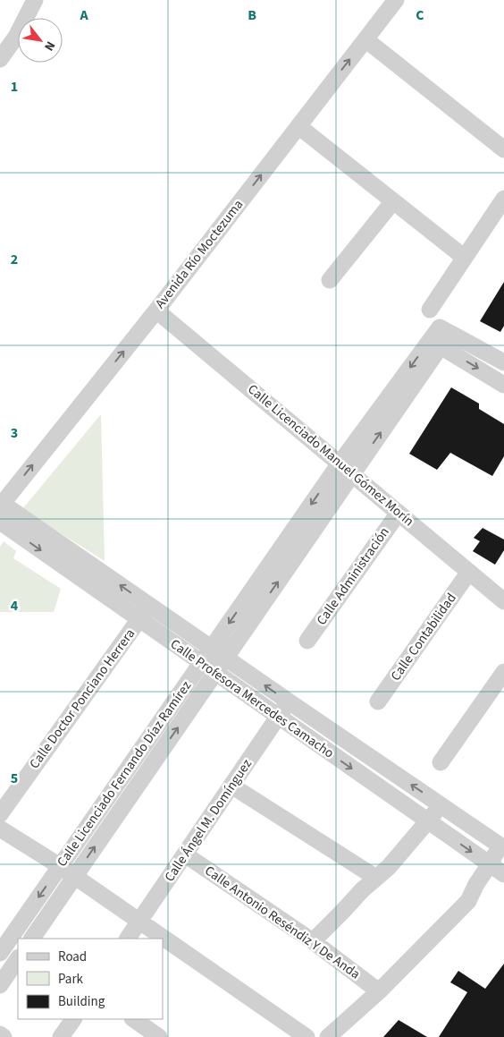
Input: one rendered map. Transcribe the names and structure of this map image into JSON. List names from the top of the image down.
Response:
{
  "streets": {
    "street": [
      "Avenida Río Moctezuma",
      "Calle Licenciado Manuel Gómez Morín",
      "Calle Administración",
      "Calle Contabilidad",
      "Calle Doctor Ponciano Herrera",
      "Calle Profesora Mercedes Camacho",
      "Calle Licenciado Fernando Díaz Ramírez",
      "Calle Ángel M. Domínguez",
      "Calle Antonio Reséndiz Y De Anda"
    ]
  },
  "crossings": [
    ["Avenida Río Moctezuma", "Calle Licenciado Manuel Gómez Morín"],
    ["Avenida Río Moctezuma", "Calle Profesora Mercedes Camacho"],
    ["Calle Licenciado Manuel Gómez Morín", "Calle Administración"],
    ["Calle Licenciado Manuel Gómez Morín", "Calle Contabilidad"],
    ["Calle Licenciado Manuel Gómez Morín", "Calle Licenciado Fernando Díaz Ramírez"],
    ["Calle Doctor Ponciano Herrera", "Calle Profesora Mercedes Camacho"],
    ["Calle Profesora Mercedes Camacho", "Calle Licenciado Fernando Díaz Ramírez"],
    ["Calle Profesora Mercedes Camacho", "Calle Ángel M. Domínguez"],
    ["Calle Ángel M. Domínguez", "Calle Antonio Reséndiz Y De Anda"]
  ],
  "one_way": ["Avenida Río Moctezuma"],
  "legend": ["Road", "Park", "Building"],
  "north": "bottom right",
  "grid": {
    "columns": ["A", "B", "C"],
    "rows": [
      "1",
      "2",
      "3",
      "4",
      "5"
    ]
  }
}
